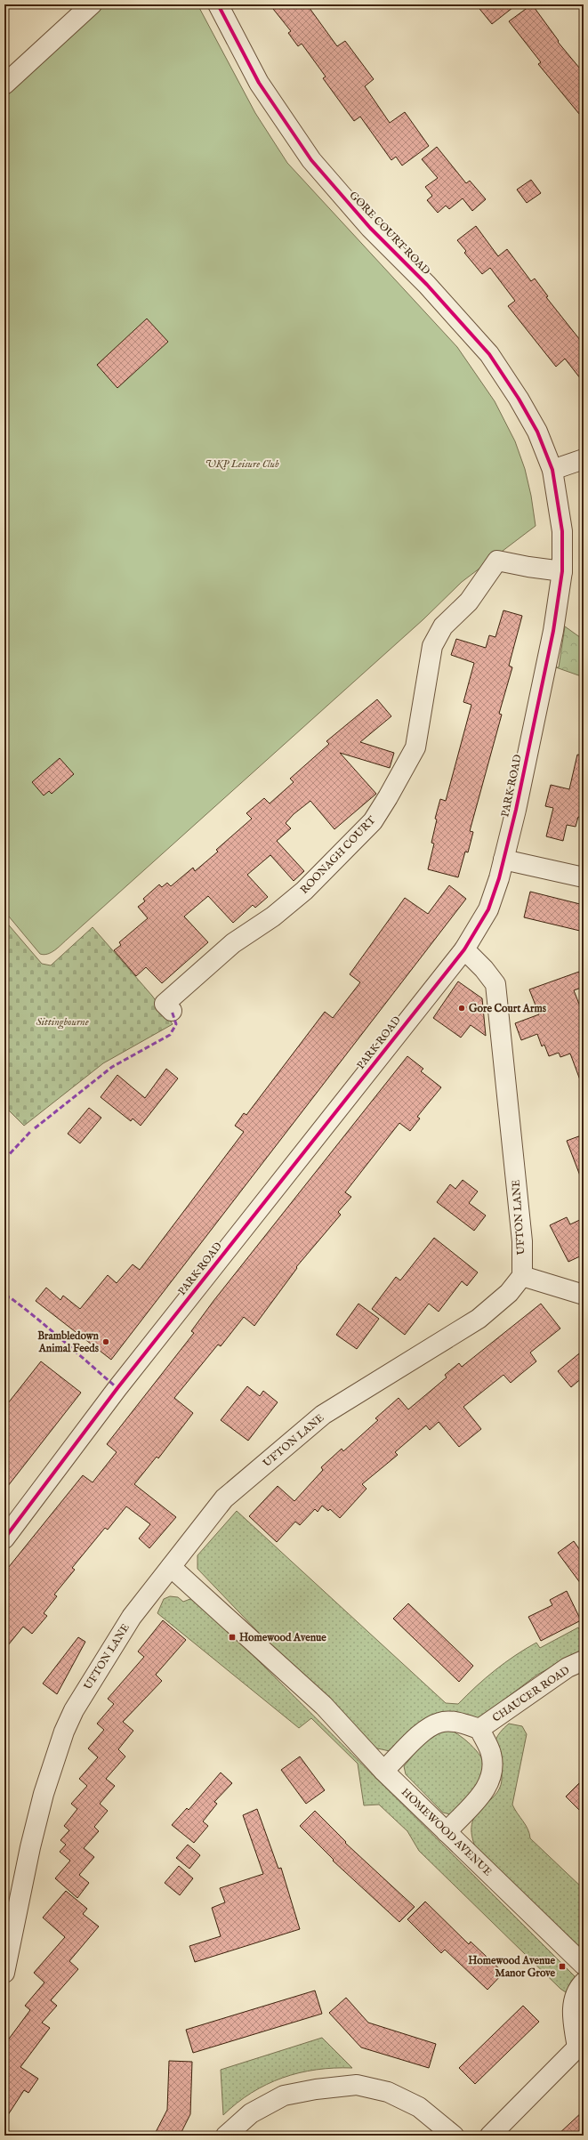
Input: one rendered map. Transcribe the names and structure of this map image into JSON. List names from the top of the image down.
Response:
{
  "streets": {
    "street": [
      "GORE COURT ROAD",
      "PARK ROAD",
      "ROONAGH COURT",
      "UFTON LANE",
      "CHAUCER ROAD",
      "HOMEWOOD AVENUE"
    ]
  },
  "crossings": [
    ["GORE COURT ROAD", "PARK ROAD"],
    ["PARK ROAD", "ROONAGH COURT"],
    ["PARK ROAD", "UFTON LANE"],
    ["UFTON LANE", "HOMEWOOD AVENUE"]
  ],
  "parks": ["UKP Leisure Club", "Sittingbourne"],
  "places": {
    "other": ["Gore Court Arms", "Brambledown Animal Feeds"],
    "transit": ["Homewood Avenue", "Homewood Avenue Manor Grove"]
  }
}
